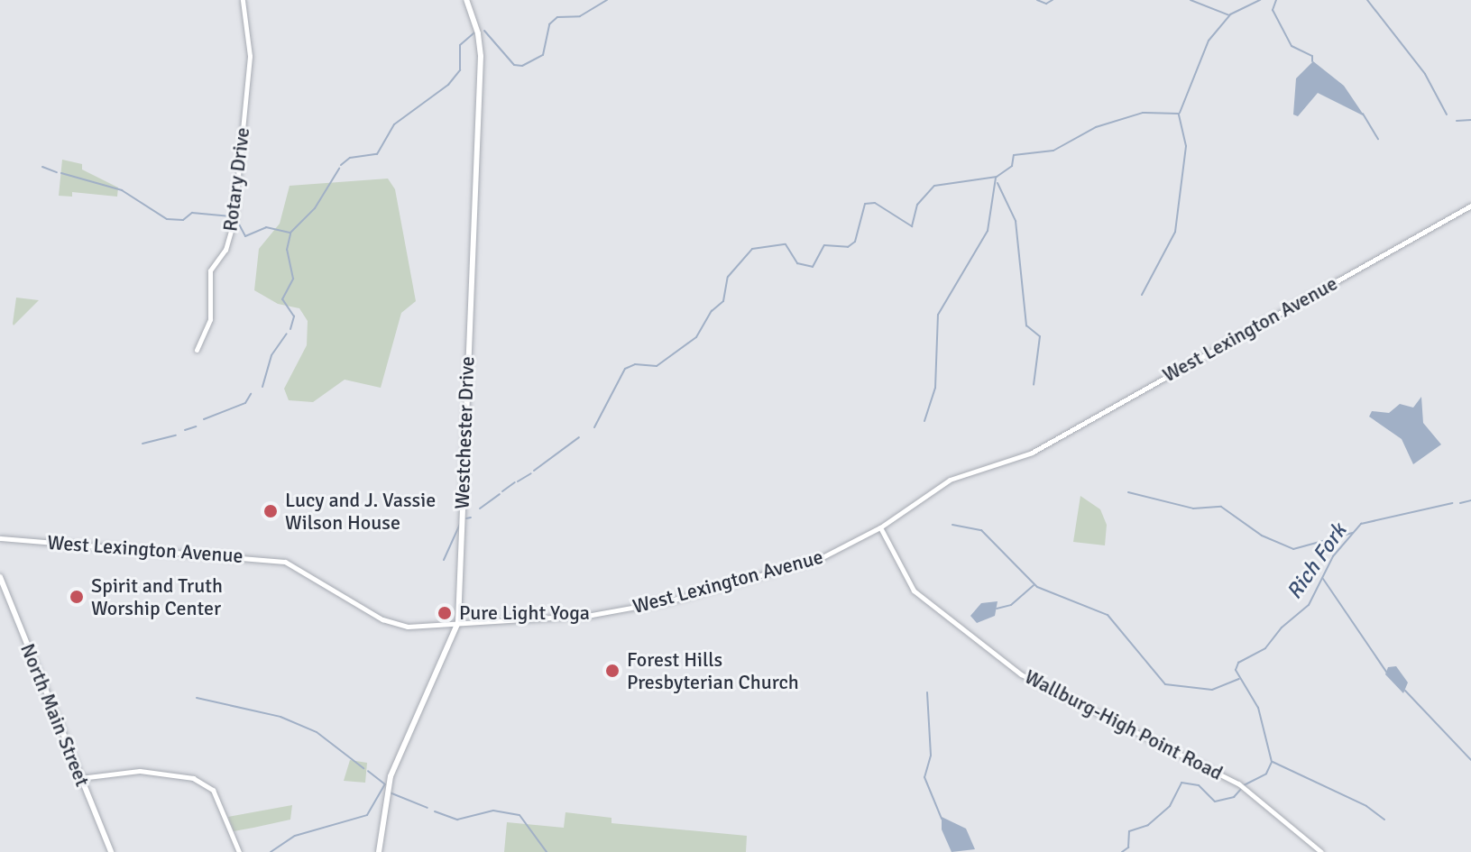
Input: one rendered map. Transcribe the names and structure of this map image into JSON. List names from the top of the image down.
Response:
{
  "streets": {
    "main road": ["Westchester Drive", "North Main Street"],
    "street": ["Rotary Drive", "West Lexington Avenue", "Wallburg-High Point Road"]
  },
  "crossings": [
    ["West Lexington Avenue", "Westchester Drive"],
    ["West Lexington Avenue", "Wallburg-High Point Road"]
  ],
  "water": ["Rich Fork"],
  "places": [
    "Lucy and J. Vassie Wilson House",
    "Spirit and Truth Worship Center",
    "Pure Light Yoga",
    "Forest Hills Presbyterian Church"
  ]
}
